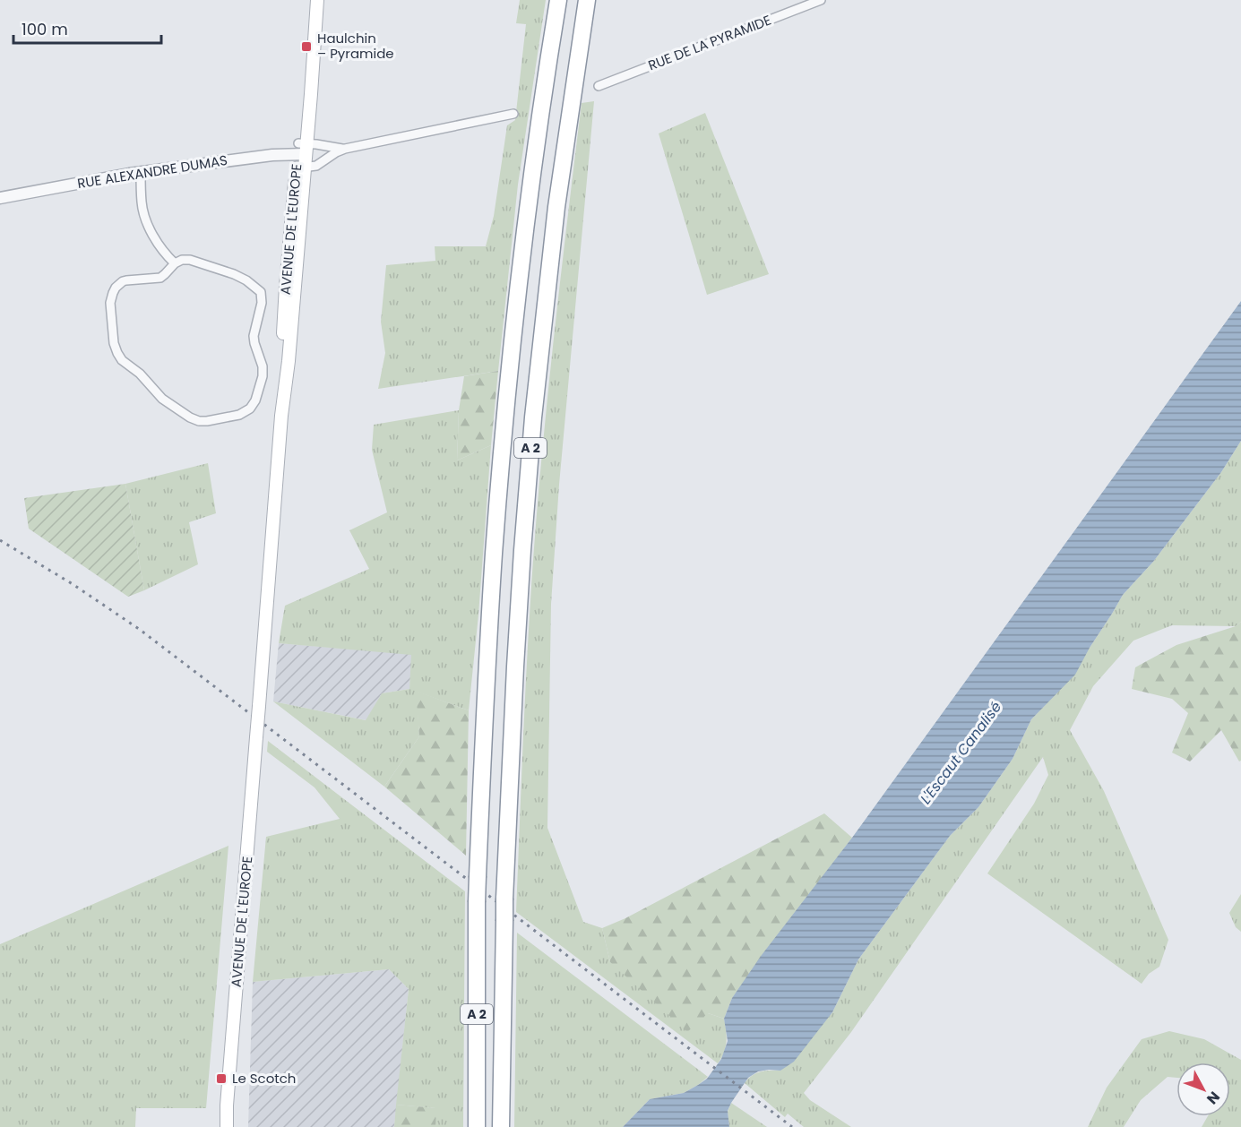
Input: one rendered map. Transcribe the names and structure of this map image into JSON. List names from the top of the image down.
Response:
{
  "streets": {
    "highway": ["A 2"],
    "main road": ["AVENUE DE L'EUROPE"],
    "street": ["RUE DE LA PYRAMIDE", "RUE ALEXANDRE DUMAS"]
  },
  "crossings": [
    ["RUE ALEXANDRE DUMAS", "AVENUE DE L'EUROPE"]
  ],
  "water": ["L'Escaut Canalisé"],
  "places": {
    "transit": ["Haulchin – Pyramide", "Le Scotch"]
  },
  "scale_bar": "100 m",
  "north": "bottom right"
}
